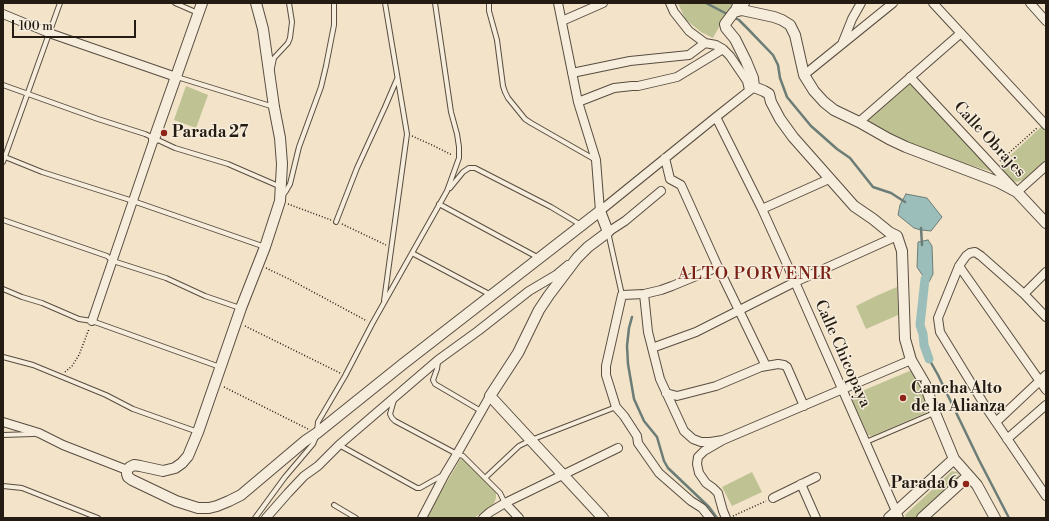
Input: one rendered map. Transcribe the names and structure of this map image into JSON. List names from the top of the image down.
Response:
{
  "streets": {
    "street": ["Calle Obrajes", "Calle Chicopaya"]
  },
  "districts": ["ALTO PORVENIR"],
  "places": ["Parada 27", "Cancha Alto de la Alianza", "Parada 6"],
  "scale_bar": "100 m"
}
